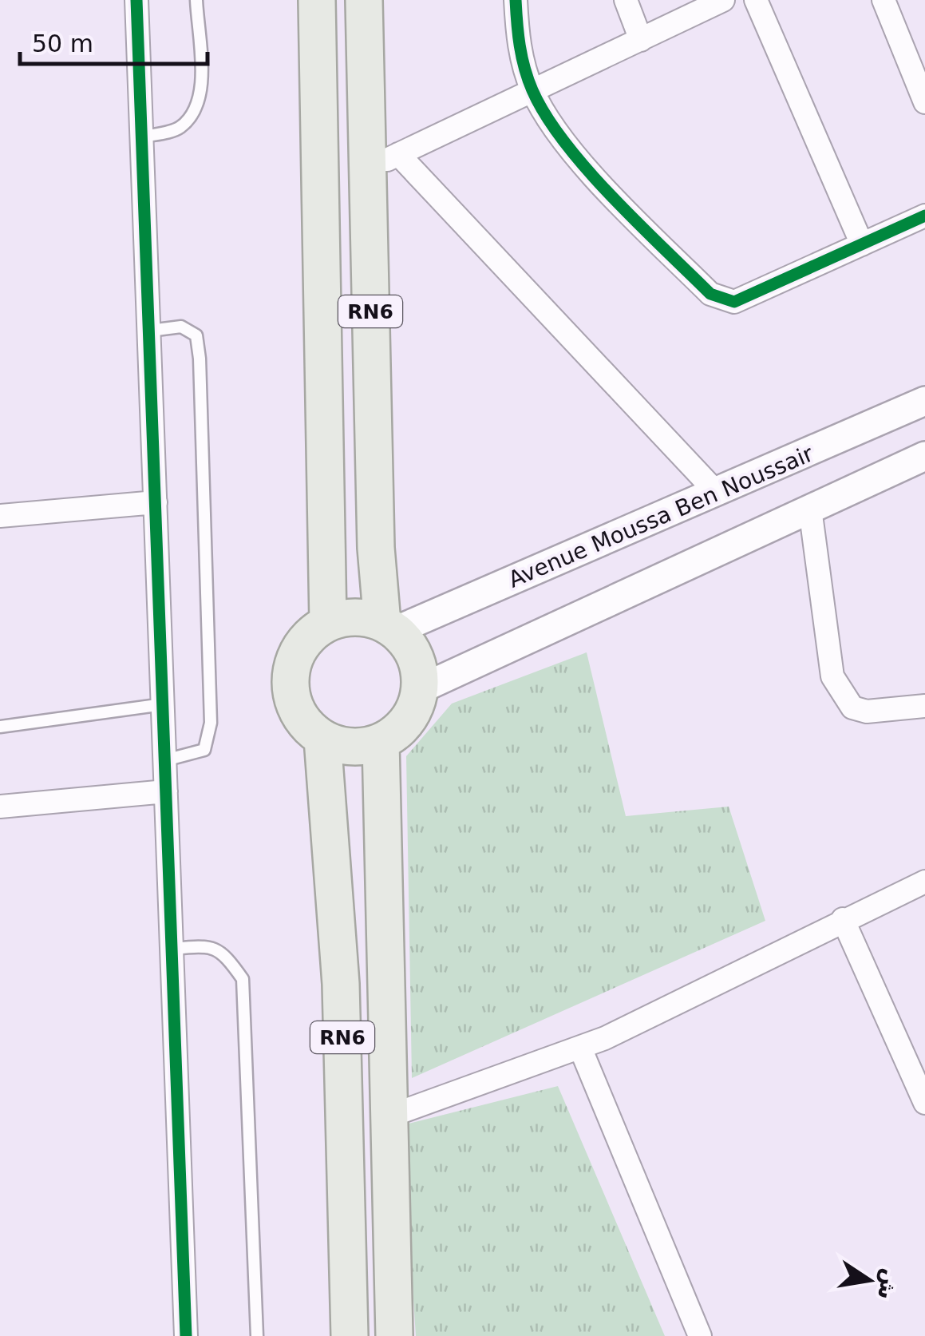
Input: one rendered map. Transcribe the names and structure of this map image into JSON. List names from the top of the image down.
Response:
{
  "streets": {
    "main road": ["RN6"],
    "street": ["Avenue Moussa Ben Noussair"]
  },
  "crossings": [
    ["RN6", "Avenue Moussa Ben Noussair"]
  ],
  "scale_bar": "50 m",
  "north": "right"
}
